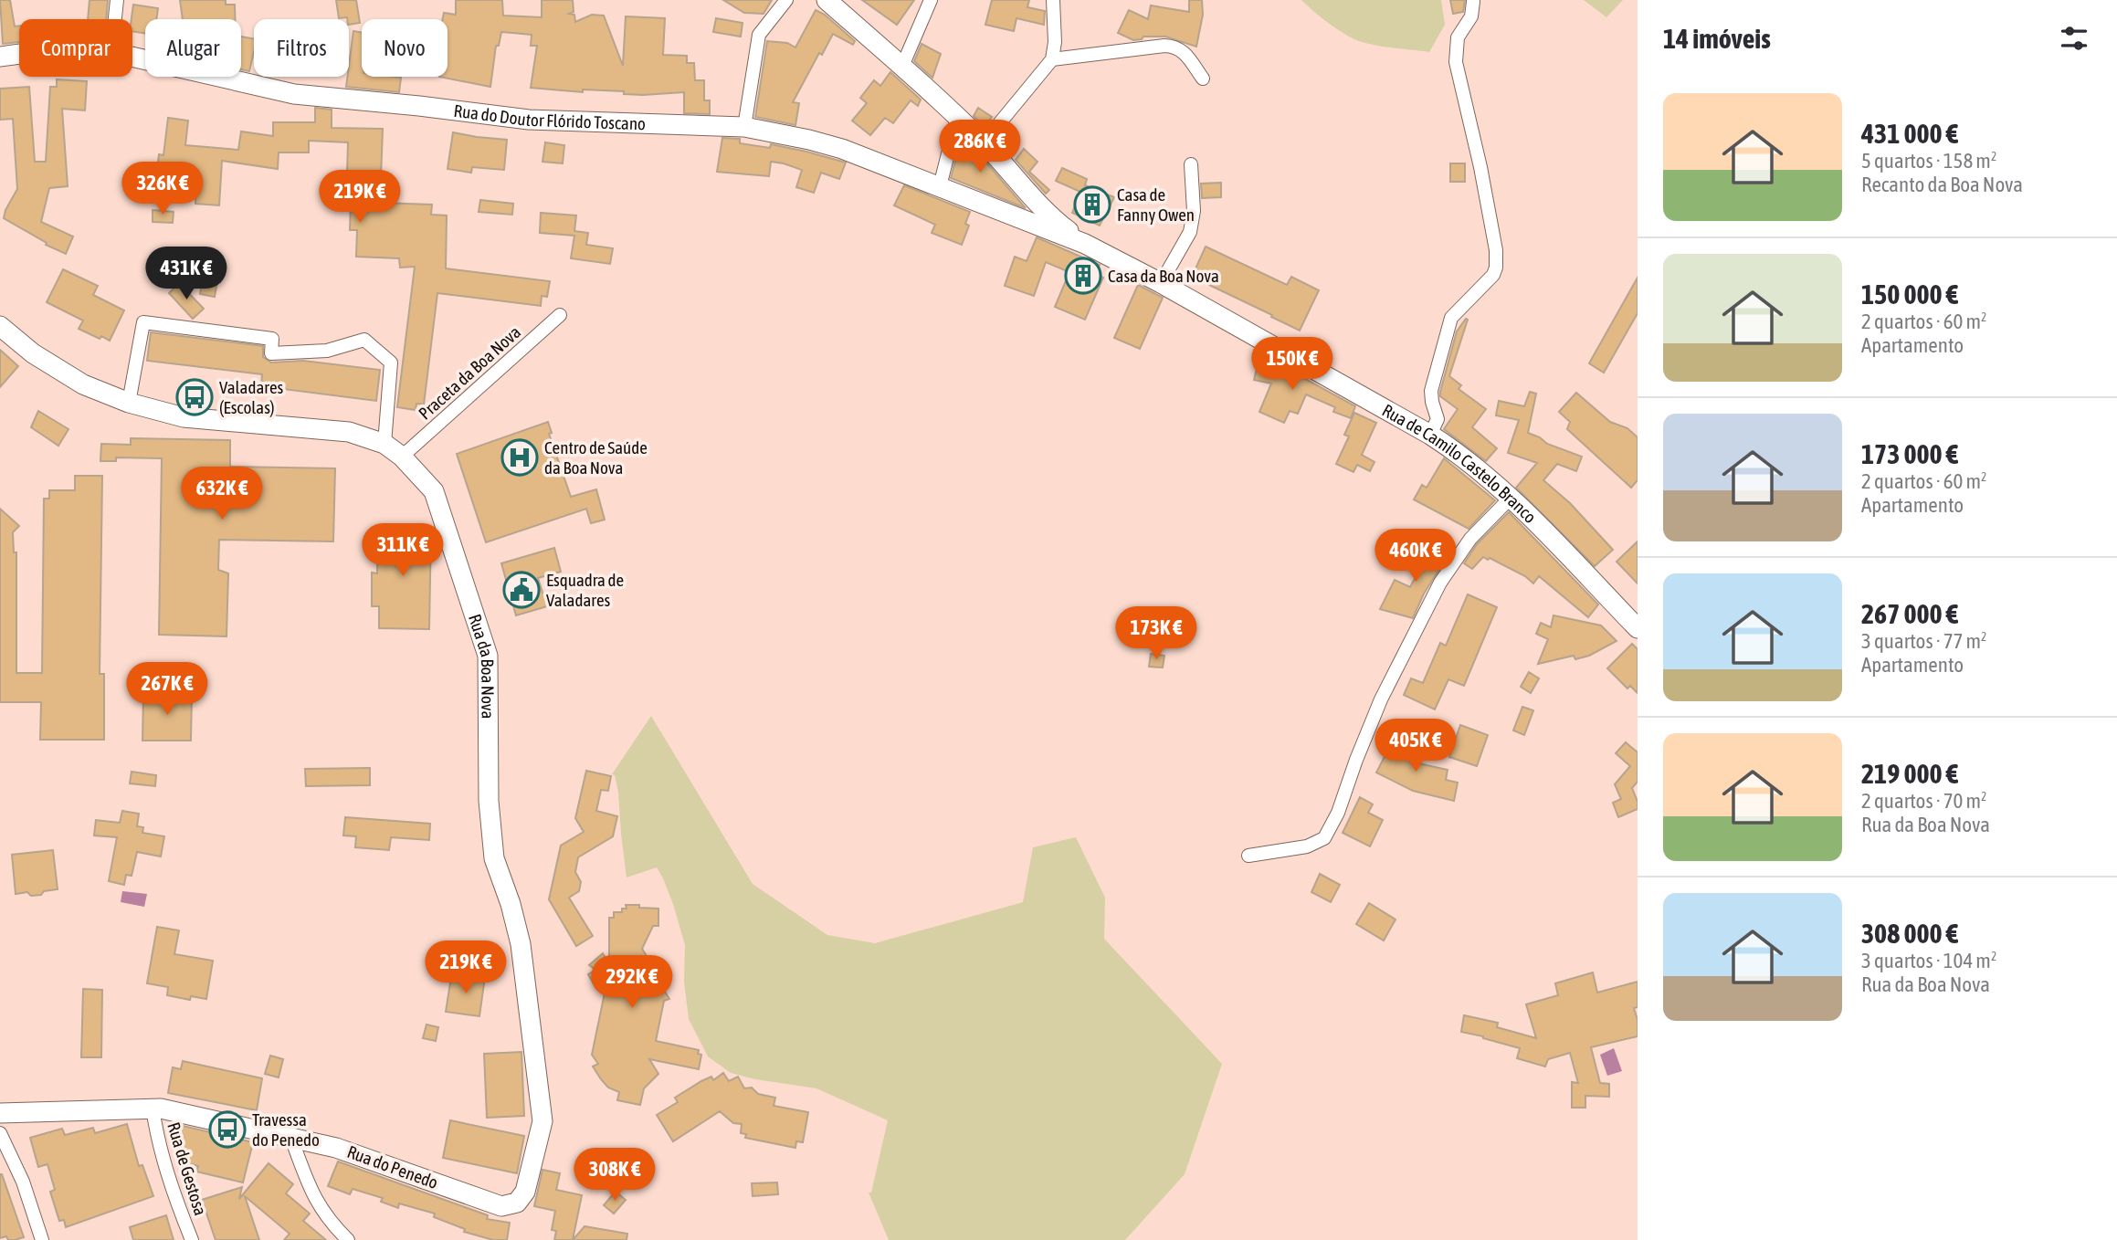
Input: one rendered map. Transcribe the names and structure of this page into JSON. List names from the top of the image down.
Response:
{
  "streets": {
    "street": [
      "Rua do Doutor Flórido Toscano",
      "Praceta da Boa Nova",
      "Rua de Camilo Castelo Branco",
      "Rua da Boa Nova",
      "Rua do Penedo",
      "Rua de Gestosa"
    ]
  },
  "crossings": [
    ["Rua do Doutor Flórido Toscano", "Rua de Camilo Castelo Branco"],
    ["Praceta da Boa Nova", "Rua da Boa Nova"],
    ["Rua da Boa Nova", "Rua do Penedo"],
    ["Rua do Penedo", "Rua de Gestosa"]
  ],
  "places": {
    "building": ["Casa de Fanny Owen", "Casa da Boa Nova"],
    "bus stop": ["Valadares (Escolas)", "Travessa do Penedo"],
    "hospital": ["Centro de Saúde da Boa Nova"],
    "public building": ["Esquadra de Valadares"]
  },
  "page": {
    "heading": "14 imóveis",
    "chip": [
      "Comprar",
      "Alugar",
      "Filtros",
      "Novo"
    ],
    "list": [
      {
        "name": "431 000 €",
        "note": "5 quartos · 158 m² · Recanto da Boa Nova"
      },
      {
        "name": "150 000 €",
        "note": "2 quartos · 60 m² · Apartamento"
      },
      {
        "name": "173 000 €",
        "note": "2 quartos · 60 m² · Apartamento"
      },
      {
        "name": "267 000 €",
        "note": "3 quartos · 77 m² · Apartamento"
      },
      {
        "name": "219 000 €",
        "note": "2 quartos · 70 m² · Rua da Boa Nova"
      },
      {
        "name": "308 000 €",
        "note": "3 quartos · 104 m² · Rua da Boa Nova"
      }
    ],
    "price": [
      "286K €",
      "326K €",
      "219K €",
      "431K €",
      "150K €",
      "632K €",
      "311K €",
      "460K €",
      "173K €",
      "267K €",
      "405K €",
      "219K €",
      "292K €",
      "308K €"
    ]
  }
}
